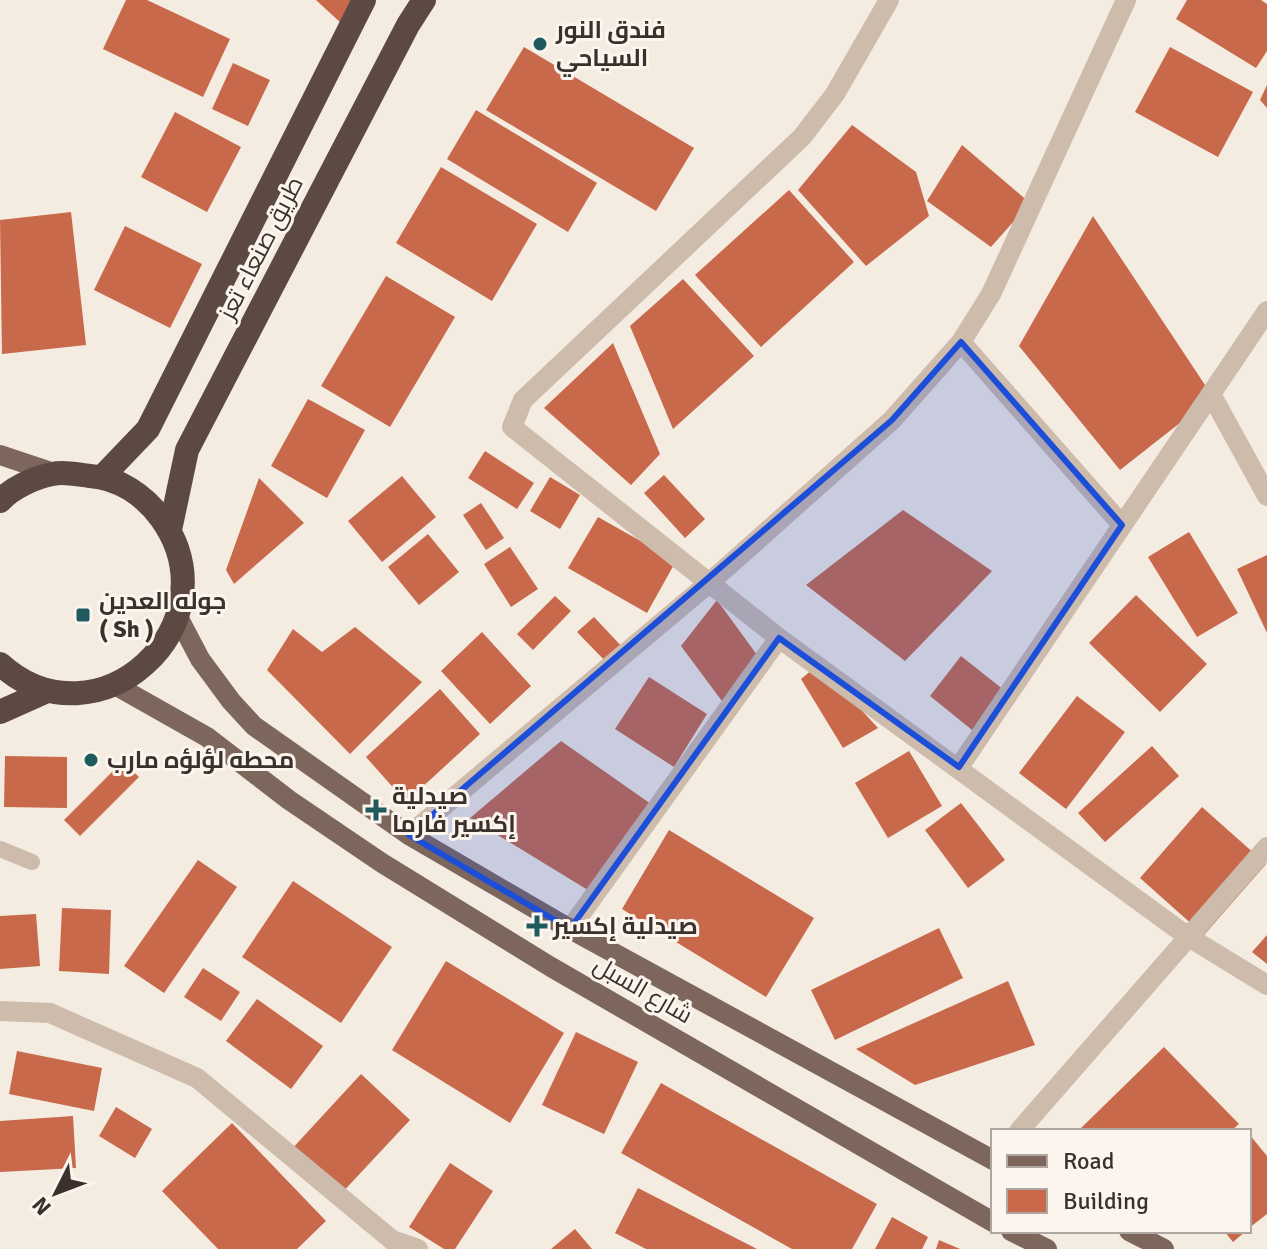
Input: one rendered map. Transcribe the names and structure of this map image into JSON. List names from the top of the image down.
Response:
{
  "streets": {
    "highway": ["طريق صنعاء تعز"],
    "main road": ["شارع السبل"]
  },
  "places": {
    "other": ["فندق النور السياحي", "محطه لؤلؤه مارب"],
    "transit": ["جوله العدين ( Sh )"],
    "health": ["صيدلية إكسير فارما", "صيدلية إكسير"]
  },
  "legend": ["Road", "Building"],
  "north": "bottom left"
}
